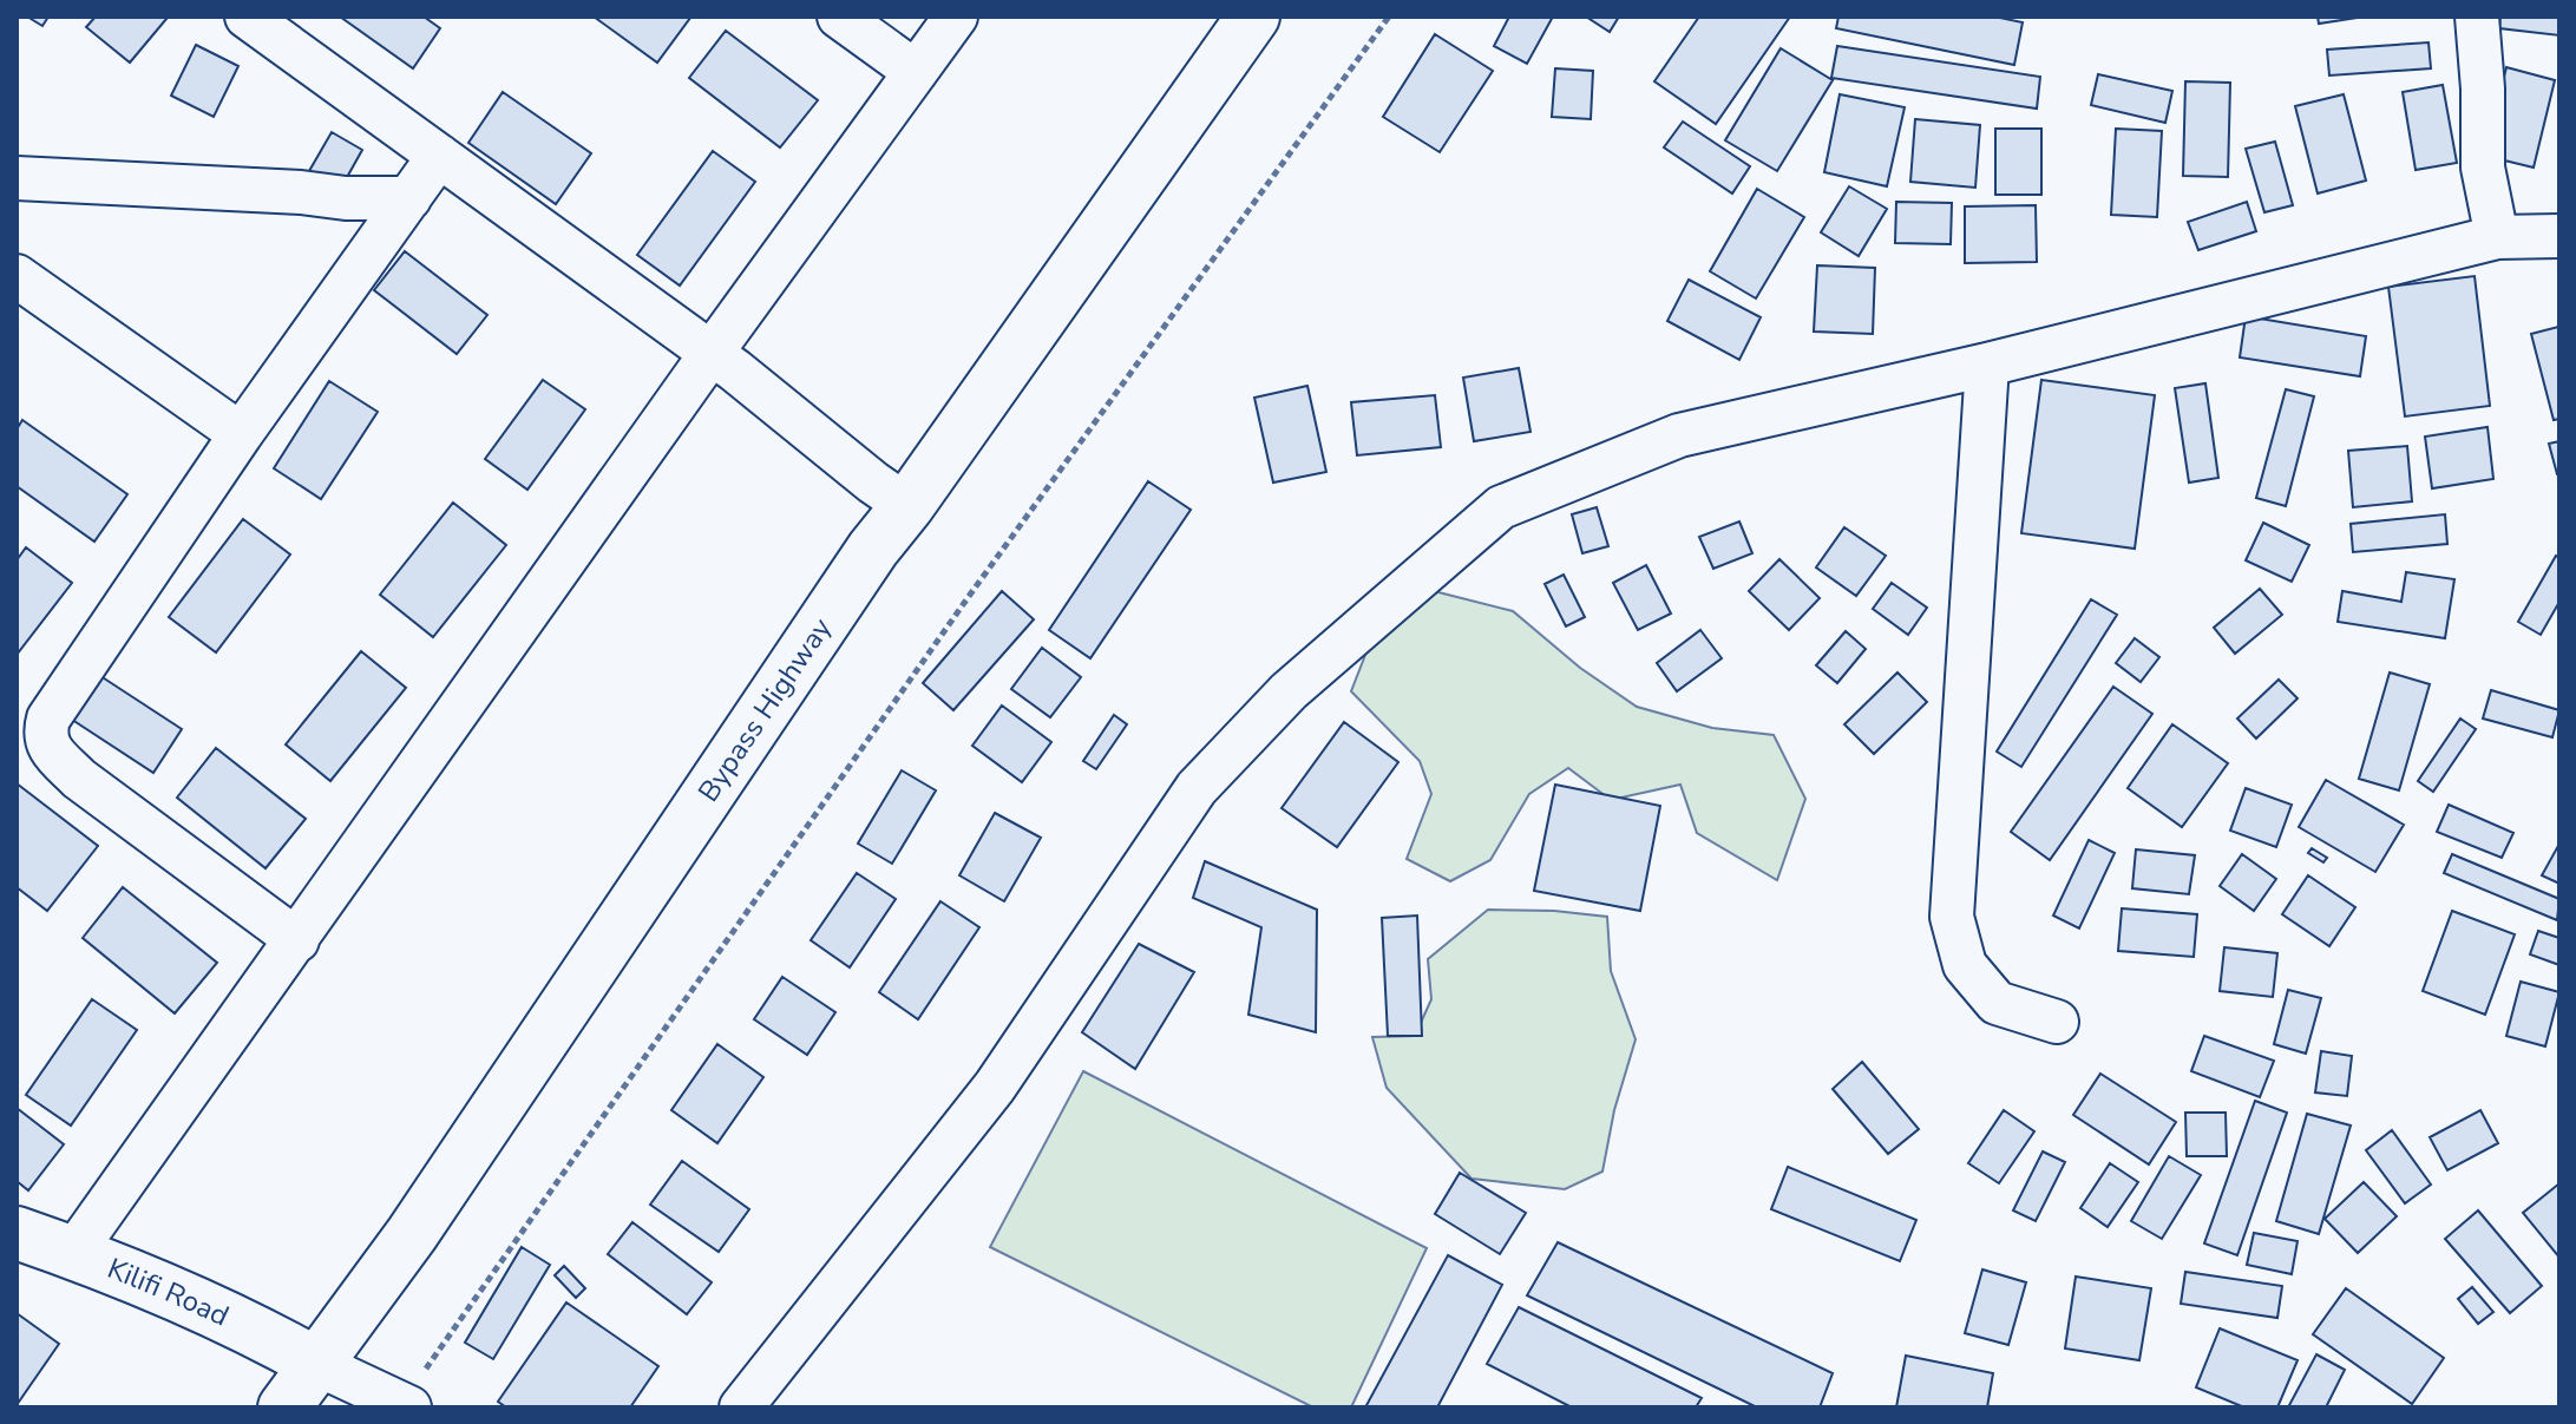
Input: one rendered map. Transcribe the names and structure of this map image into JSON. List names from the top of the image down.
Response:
{
  "streets": {
    "main road": ["Bypass Highway", "Kilifi Road"]
  },
  "crossings": [
    ["Bypass Highway", "Kilifi Road"]
  ]
}
